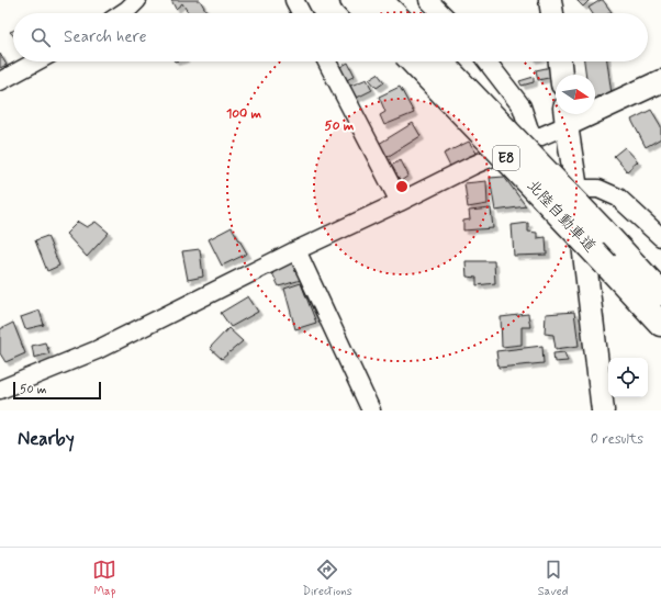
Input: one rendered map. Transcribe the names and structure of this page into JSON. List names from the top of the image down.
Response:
{
  "streets": {
    "highway": ["E8", "北陸自動車道"]
  },
  "scale_bar": "50 m",
  "north": "right",
  "page": {
    "search": "Search here",
    "scale": "50 m",
    "heading": ["Nearby", "0 results"],
    "nav": ["Map", "Directions", "Saved"]
  },
  "rings": ["100 m", "50 m"]
}
